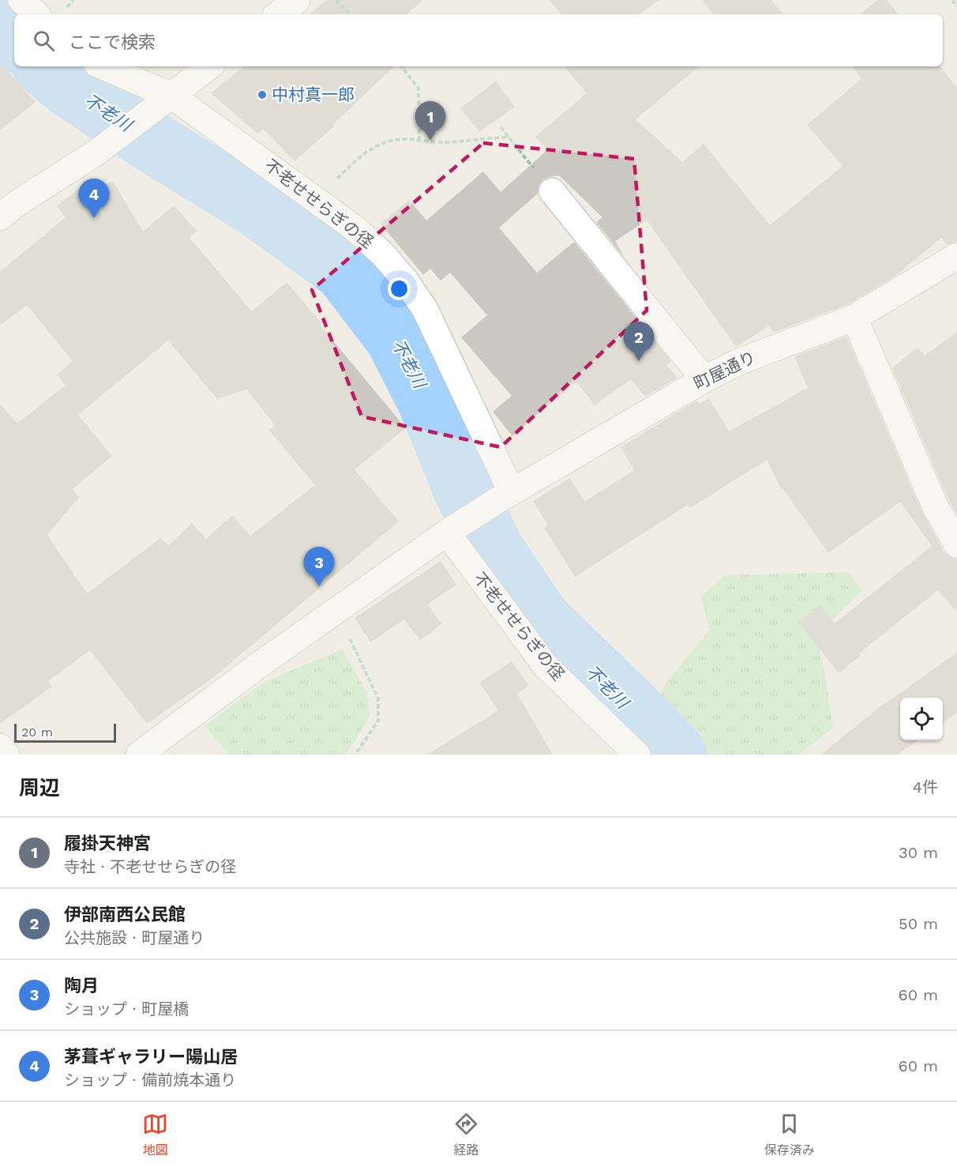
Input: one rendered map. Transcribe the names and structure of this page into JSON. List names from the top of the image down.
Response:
{
  "streets": {
    "street": ["不老せせらぎの径", "町屋通り"]
  },
  "crossings": [
    ["不老せせらぎの径", "町屋通り"]
  ],
  "water": ["不老川"],
  "places": ["中村真一郎"],
  "scale_bar": "20 m",
  "page": {
    "search": "ここで検索",
    "pins": [
      "1",
      "4",
      "2",
      "3"
    ],
    "scale": "20 m",
    "heading": ["周辺", "4件"],
    "list": [
      {
        "mark": "1",
        "name": "履掛天神宮",
        "note": "寺社 · 不老せせらぎの径",
        "value": "30 m"
      },
      {
        "mark": "2",
        "name": "伊部南西公民館",
        "note": "公共施設 · 町屋通り",
        "value": "50 m"
      },
      {
        "mark": "3",
        "name": "陶月",
        "note": "ショップ · 町屋橋",
        "value": "60 m"
      },
      {
        "mark": "4",
        "name": "茅葺ギャラリー陽山居",
        "note": "ショップ · 備前焼本通り",
        "value": "60 m"
      }
    ],
    "nav": ["地図", "経路", "保存済み"]
  }
}
